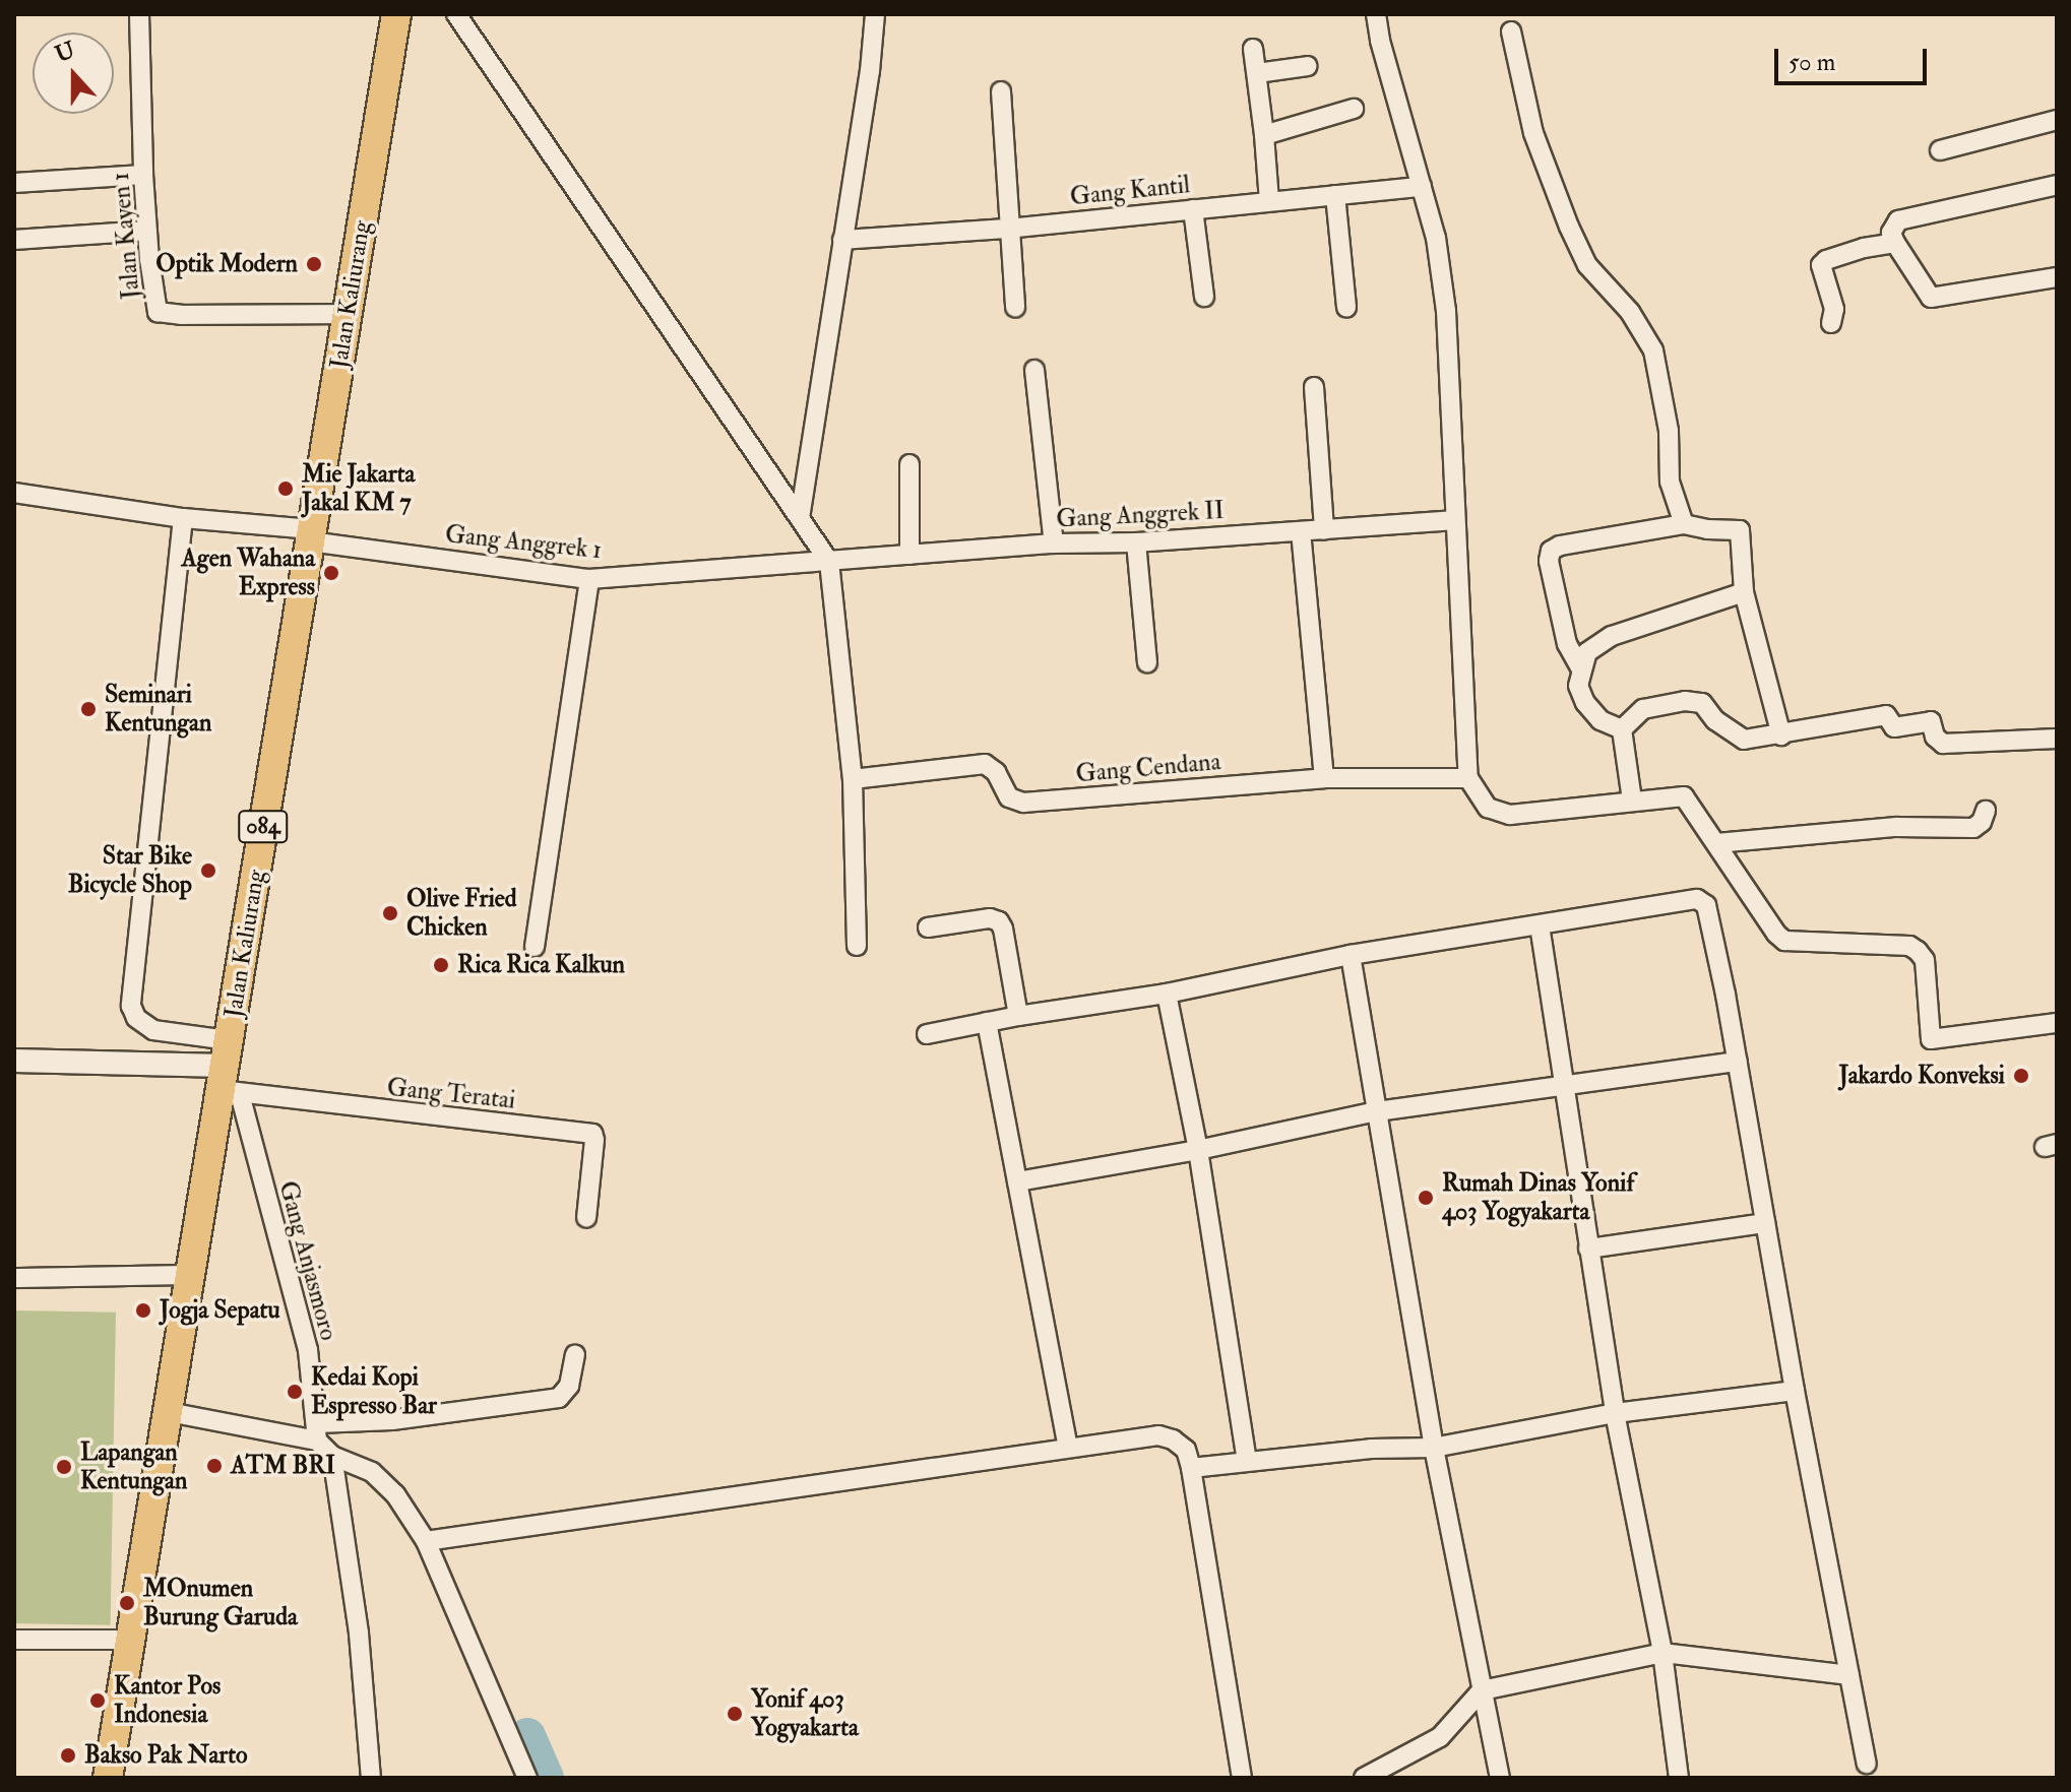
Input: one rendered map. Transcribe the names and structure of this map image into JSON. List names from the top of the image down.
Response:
{
  "streets": {
    "main road": ["Jalan Kaliurang", "084"],
    "street": [
      "Gang Kantil",
      "Jalan Kayen 1",
      "Gang Anggrek II",
      "Gang Anggrek 1",
      "Gang Cendana",
      "Gang Teratai",
      "Gang Anjasmoro"
    ]
  },
  "crossings": [
    ["Jalan Kayen 1", "Jalan Kaliurang"],
    ["Jalan Kaliurang", "Gang Anggrek 1"],
    ["Jalan Kaliurang", "Gang Teratai"],
    ["Jalan Kaliurang", "Gang Anjasmoro"],
    ["Gang Anggrek II", "Gang Anggrek 1"],
    ["Gang Teratai", "Gang Anjasmoro"]
  ],
  "places": [
    "Optik Modern",
    "Mie Jakarta Jakal KM 7",
    "Agen Wahana Express",
    "Seminari Kentungan",
    "Star Bike Bicycle Shop",
    "Olive Fried Chicken",
    "Rica Rica Kalkun",
    "Jakardo Konveksi",
    "Rumah Dinas Yonif 403 Yogyakarta",
    "Jogja Sepatu",
    "Kedai Kopi Espresso Bar",
    "ATM BRI",
    "Lapangan Kentungan",
    "MOnumen Burung Garuda",
    "Kantor Pos Indonesia",
    "Yonif 403 Yogyakarta",
    "Bakso Pak Narto"
  ],
  "scale_bar": "50 m",
  "north": "top"
}
